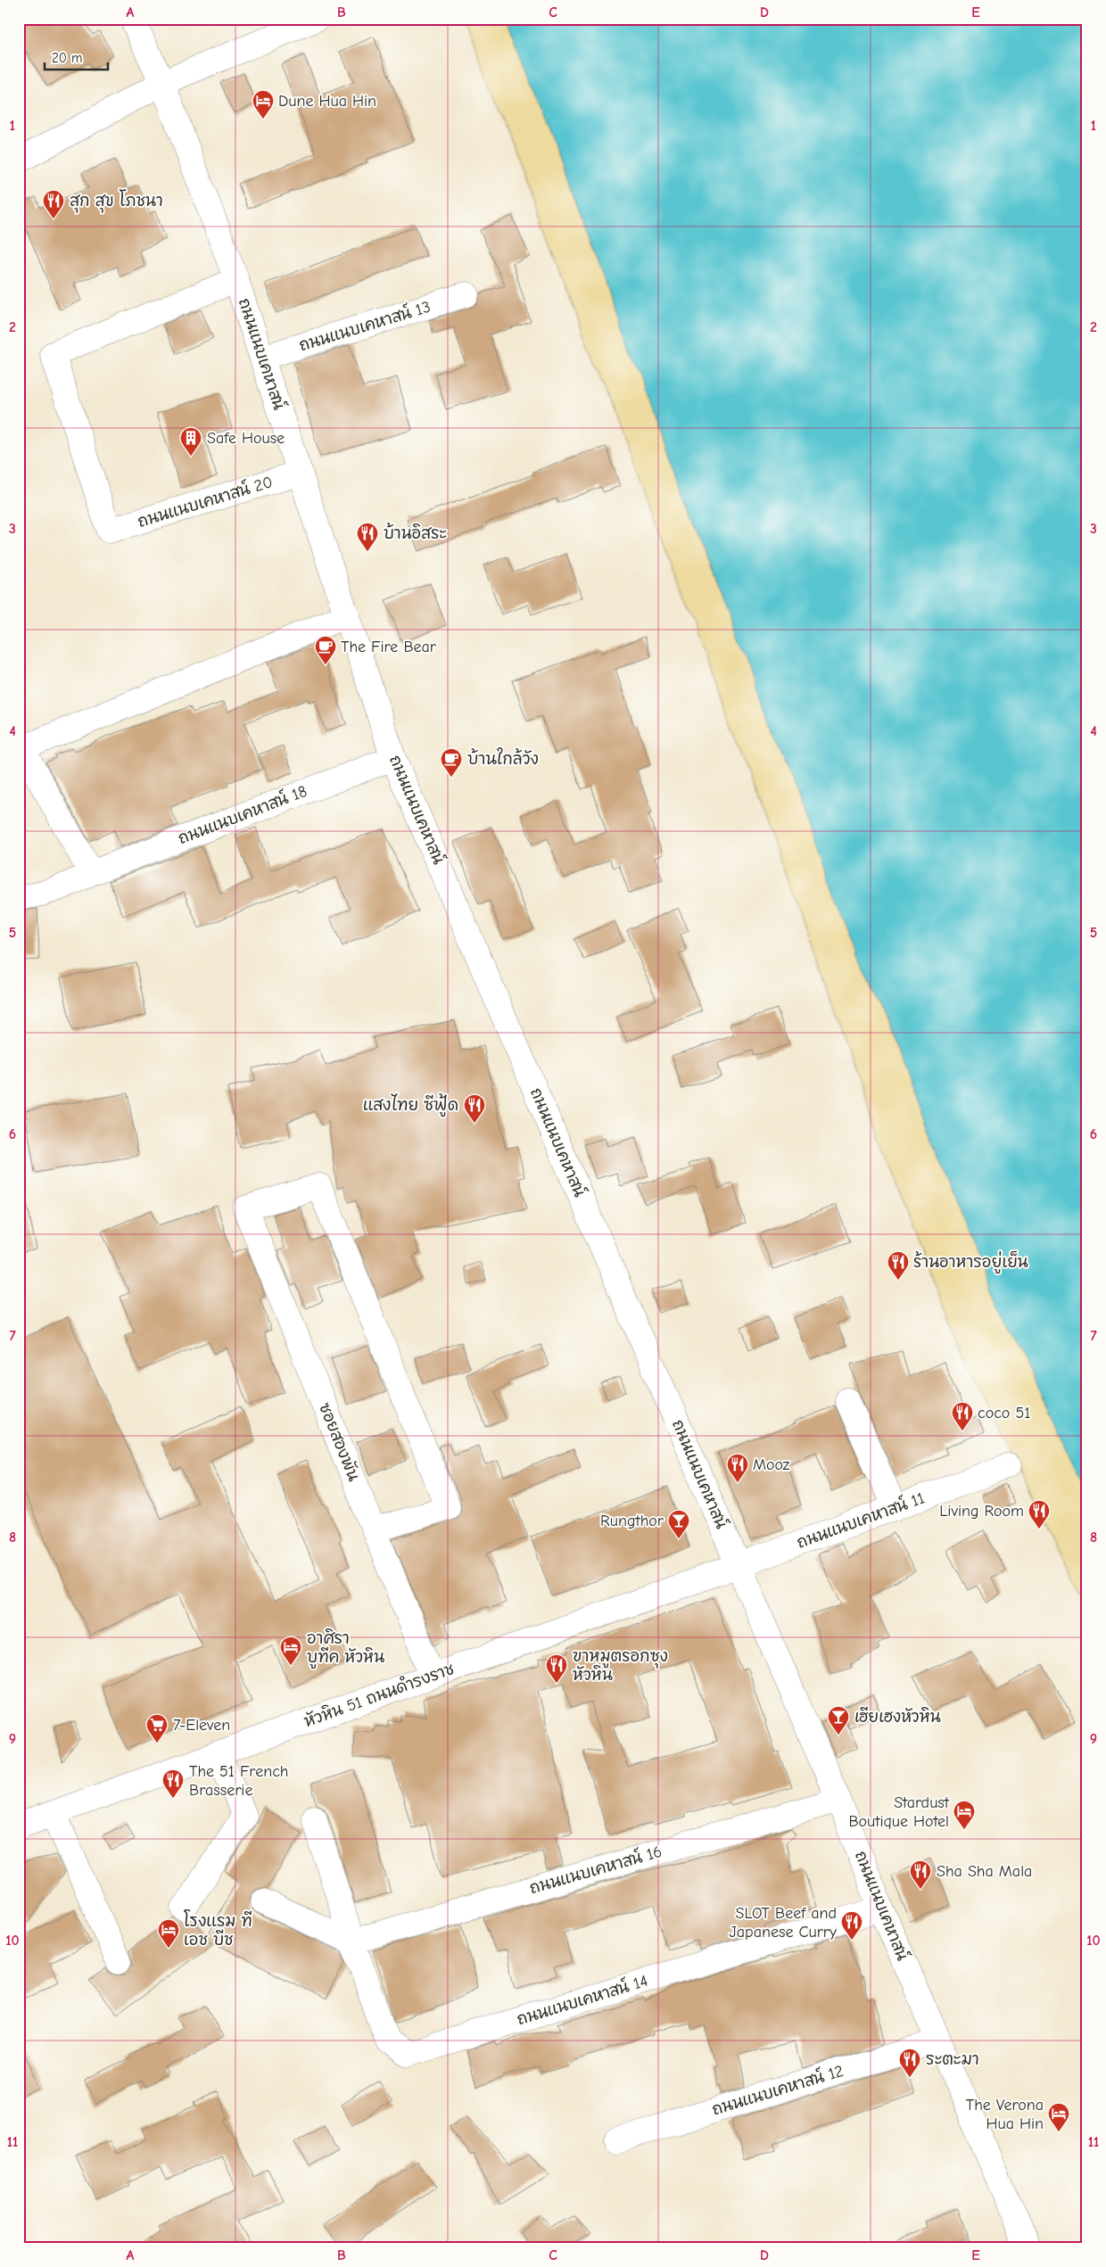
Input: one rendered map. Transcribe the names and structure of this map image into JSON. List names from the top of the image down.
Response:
{
  "streets": {
    "street": [
      "ถนนแนบเคหาสน์ 13",
      "ถนนแนบเคหาสน์",
      "ถนนแนบเคหาสน์ 20",
      "ถนนแนบเคหาสน์ 18",
      "ซอยสองพัน",
      "ถนนแนบเคหาสน์ 11",
      "หัวหิน 51 ถนนดำรงราช",
      "ถนนแนบเคหาสน์ 16",
      "ถนนแนบเคหาสน์ 14",
      "ถนนแนบเคหาสน์ 12"
    ]
  },
  "crossings": [
    ["ถนนแนบเคหาสน์ 13", "ถนนแนบเคหาสน์"],
    ["ถนนแนบเคหาสน์", "ถนนแนบเคหาสน์ 20"],
    ["ถนนแนบเคหาสน์", "ถนนแนบเคหาสน์ 18"],
    ["ถนนแนบเคหาสน์", "ถนนแนบเคหาสน์ 11"],
    ["ถนนแนบเคหาสน์", "หัวหิน 51 ถนนดำรงราช"],
    ["ถนนแนบเคหาสน์", "ถนนแนบเคหาสน์ 16"],
    ["ถนนแนบเคหาสน์", "ถนนแนบเคหาสน์ 14"],
    ["ถนนแนบเคหาสน์", "ถนนแนบเคหาสน์ 12"],
    ["ซอยสองพัน", "หัวหิน 51 ถนนดำรงราช"],
    ["ถนนแนบเคหาสน์ 11", "หัวหิน 51 ถนนดำรงราช"],
    ["ถนนแนบเคหาสน์ 16", "ถนนแนบเคหาสน์ 14"]
  ],
  "places": {
    "hotel": [
      "Dune Hua Hin",
      "อาศิรา บูทีค หัวหิน",
      "Stardust Boutique Hotel",
      "โรงแรม ที เอช บีช",
      "The Verona Hua Hin"
    ],
    "restaurant": [
      "สุก สุข โภชนา",
      "บ้านอิสระ",
      "แสงไทย ซีฟู้ด",
      "ร้านอาหารอยู่เย็น",
      "coco 51",
      "Mooz",
      "Living Room",
      "ขาหมูตรอกซุง หัวหิน",
      "The 51 French Brasserie",
      "Sha Sha Mala",
      "SLOT Beef and Japanese Curry",
      "ระตะมา"
    ],
    "building": ["Safe House"],
    "cafe": ["The Fire Bear", "บ้านใกล้วัง"],
    "bar": ["Rungthor", "เฮียเฮงหัวหิน"],
    "supermarket": ["7-Eleven"]
  },
  "scale_bar": "20 m",
  "grid": {
    "columns": [
      "A",
      "B",
      "C",
      "D",
      "E"
    ],
    "rows": [
      "1",
      "2",
      "3",
      "4",
      "5",
      "6",
      "7",
      "8",
      "9",
      "10",
      "11"
    ]
  }
}
